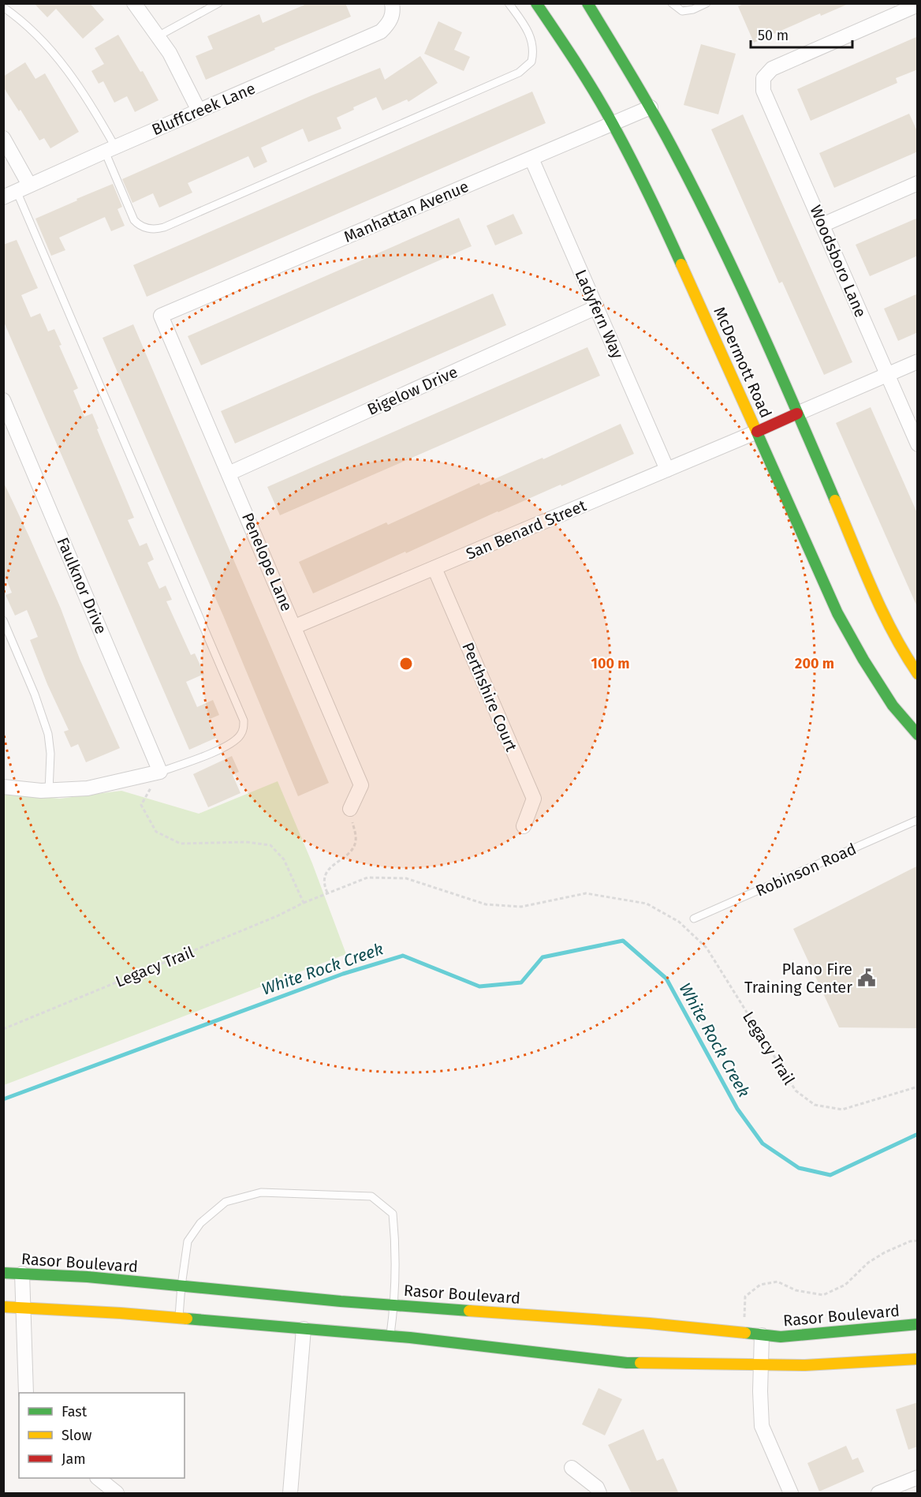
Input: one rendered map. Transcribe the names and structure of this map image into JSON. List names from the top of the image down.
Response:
{
  "streets": {
    "main road": ["McDermott Road", "Rasor Boulevard"],
    "street": [
      "Bluffcreek Lane",
      "Manhattan Avenue",
      "Woodsboro Lane",
      "Ladyfern Way",
      "Bigelow Drive",
      "San Benard Street",
      "Penelope Lane",
      "Faulknor Drive",
      "Perthshire Court"
    ],
    "lane": ["Robinson Road"],
    "path": ["Legacy Trail"]
  },
  "crossings": [
    ["Manhattan Avenue", "Ladyfern Way"],
    ["Manhattan Avenue", "McDermott Road"],
    ["Manhattan Avenue", "Penelope Lane"],
    ["Ladyfern Way", "Bigelow Drive"],
    ["Ladyfern Way", "San Benard Street"],
    ["McDermott Road", "San Benard Street"],
    ["Bigelow Drive", "Penelope Lane"],
    ["San Benard Street", "Penelope Lane"],
    ["San Benard Street", "Perthshire Court"]
  ],
  "water": ["White Rock Creek"],
  "places": {
    "public building": ["Plano Fire Training Center"]
  },
  "legend": ["Fast", "Slow", "Jam"],
  "scale_bar": "50 m",
  "rings": ["100 m", "200 m"]
}
